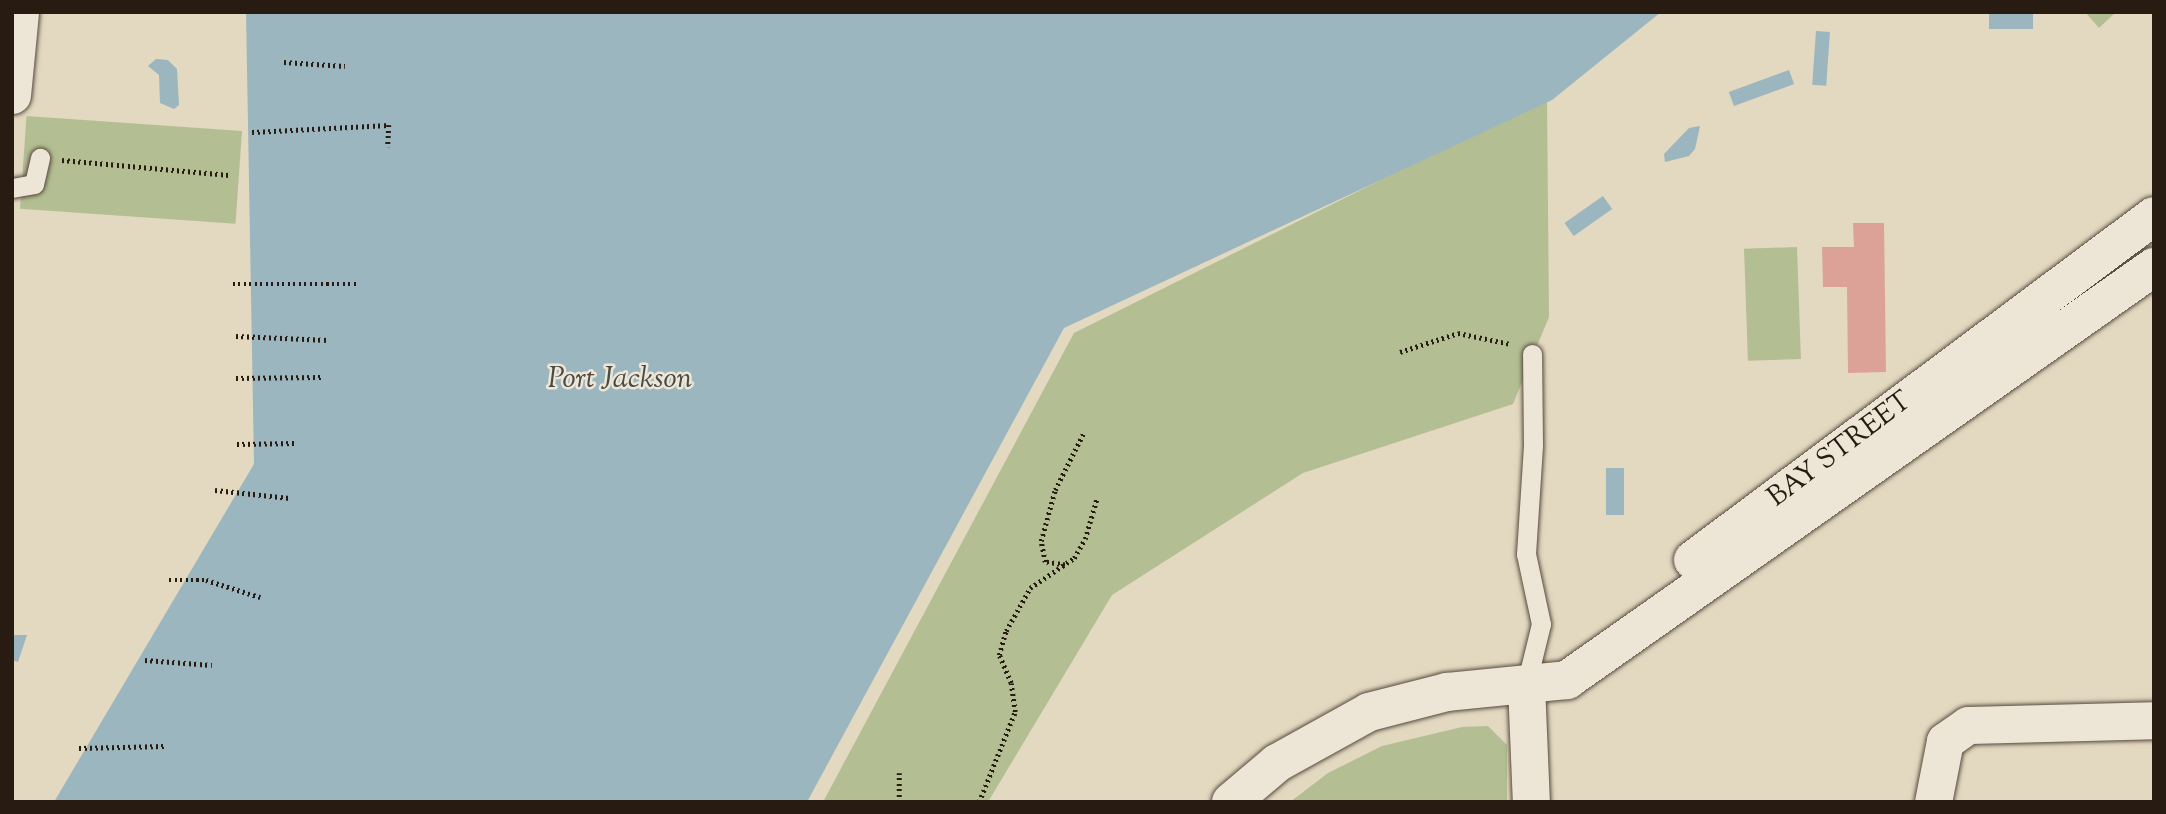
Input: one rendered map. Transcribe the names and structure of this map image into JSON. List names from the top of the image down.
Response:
{
  "streets": {
    "street": ["BAY STREET"]
  },
  "water": ["Port Jackson"]
}
